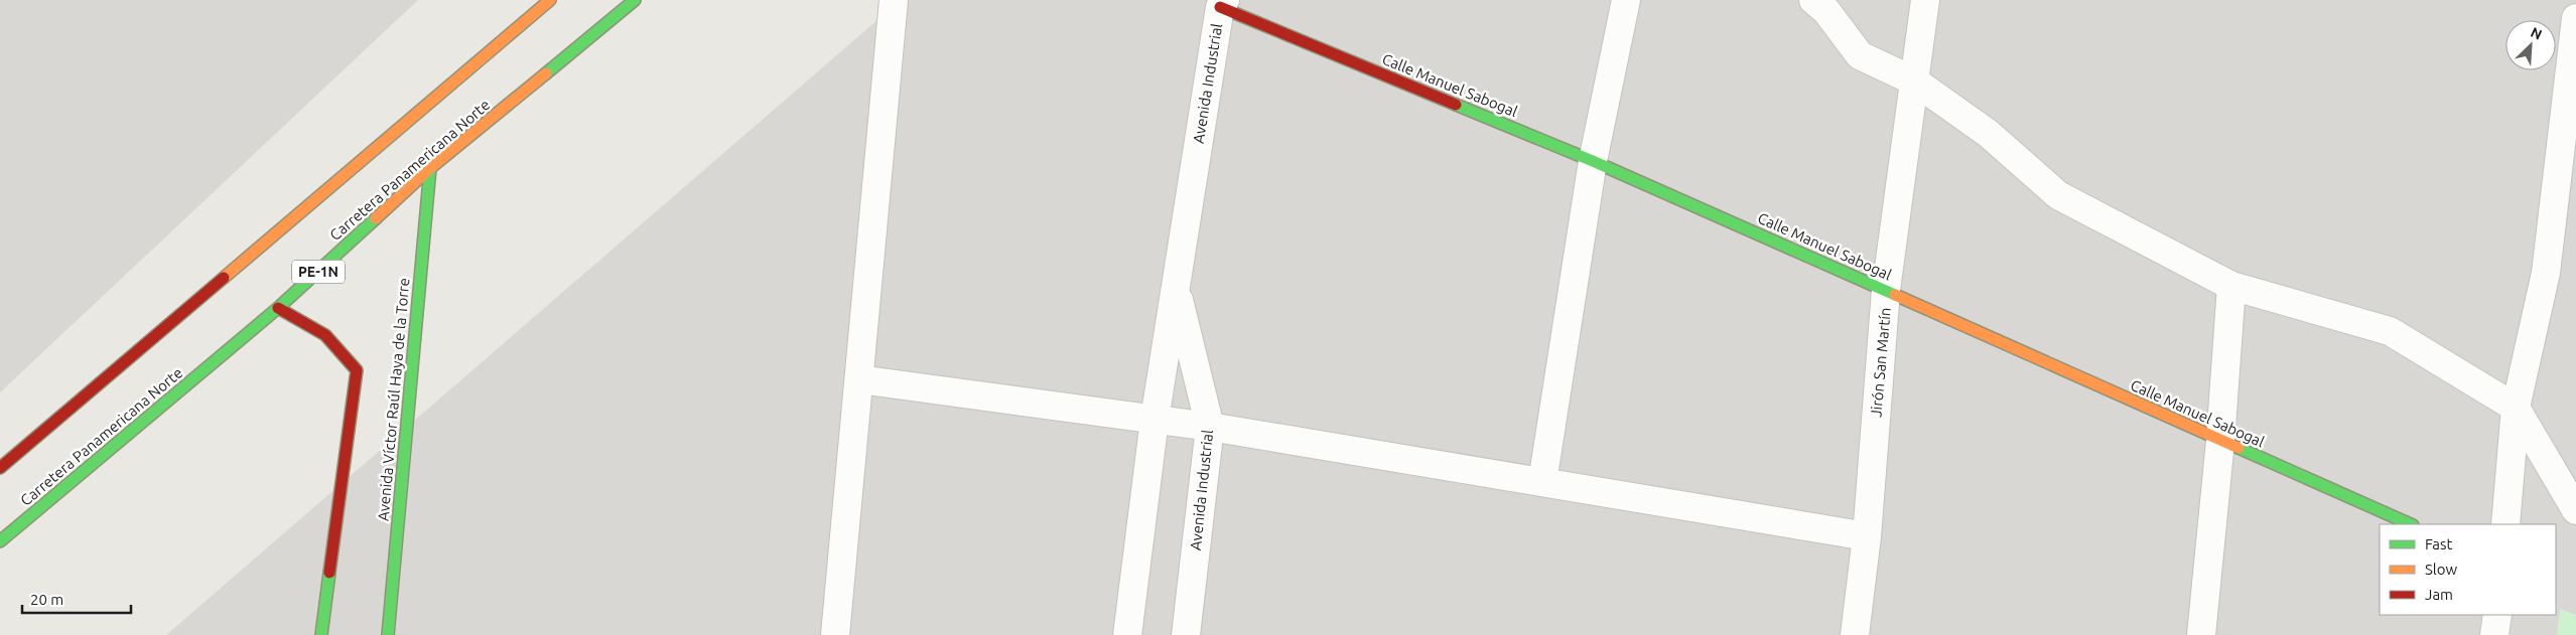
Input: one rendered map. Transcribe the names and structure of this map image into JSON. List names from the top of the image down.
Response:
{
  "streets": {
    "main road": [
      "Calle Manuel Sabogal",
      "Carretera Panamericana Norte",
      "PE-1N",
      "Avenida Víctor Raúl Haya de la Torre"
    ],
    "street": ["Avenida Industrial", "Jirón San Martín"]
  },
  "crossings": [
    ["Avenida Industrial", "Calle Manuel Sabogal"],
    ["Calle Manuel Sabogal", "Jirón San Martín"],
    ["Carretera Panamericana Norte", "Avenida Víctor Raúl Haya de la Torre"]
  ],
  "legend": ["Fast", "Slow", "Jam"],
  "scale_bar": "20 m",
  "north": "top right"
}
